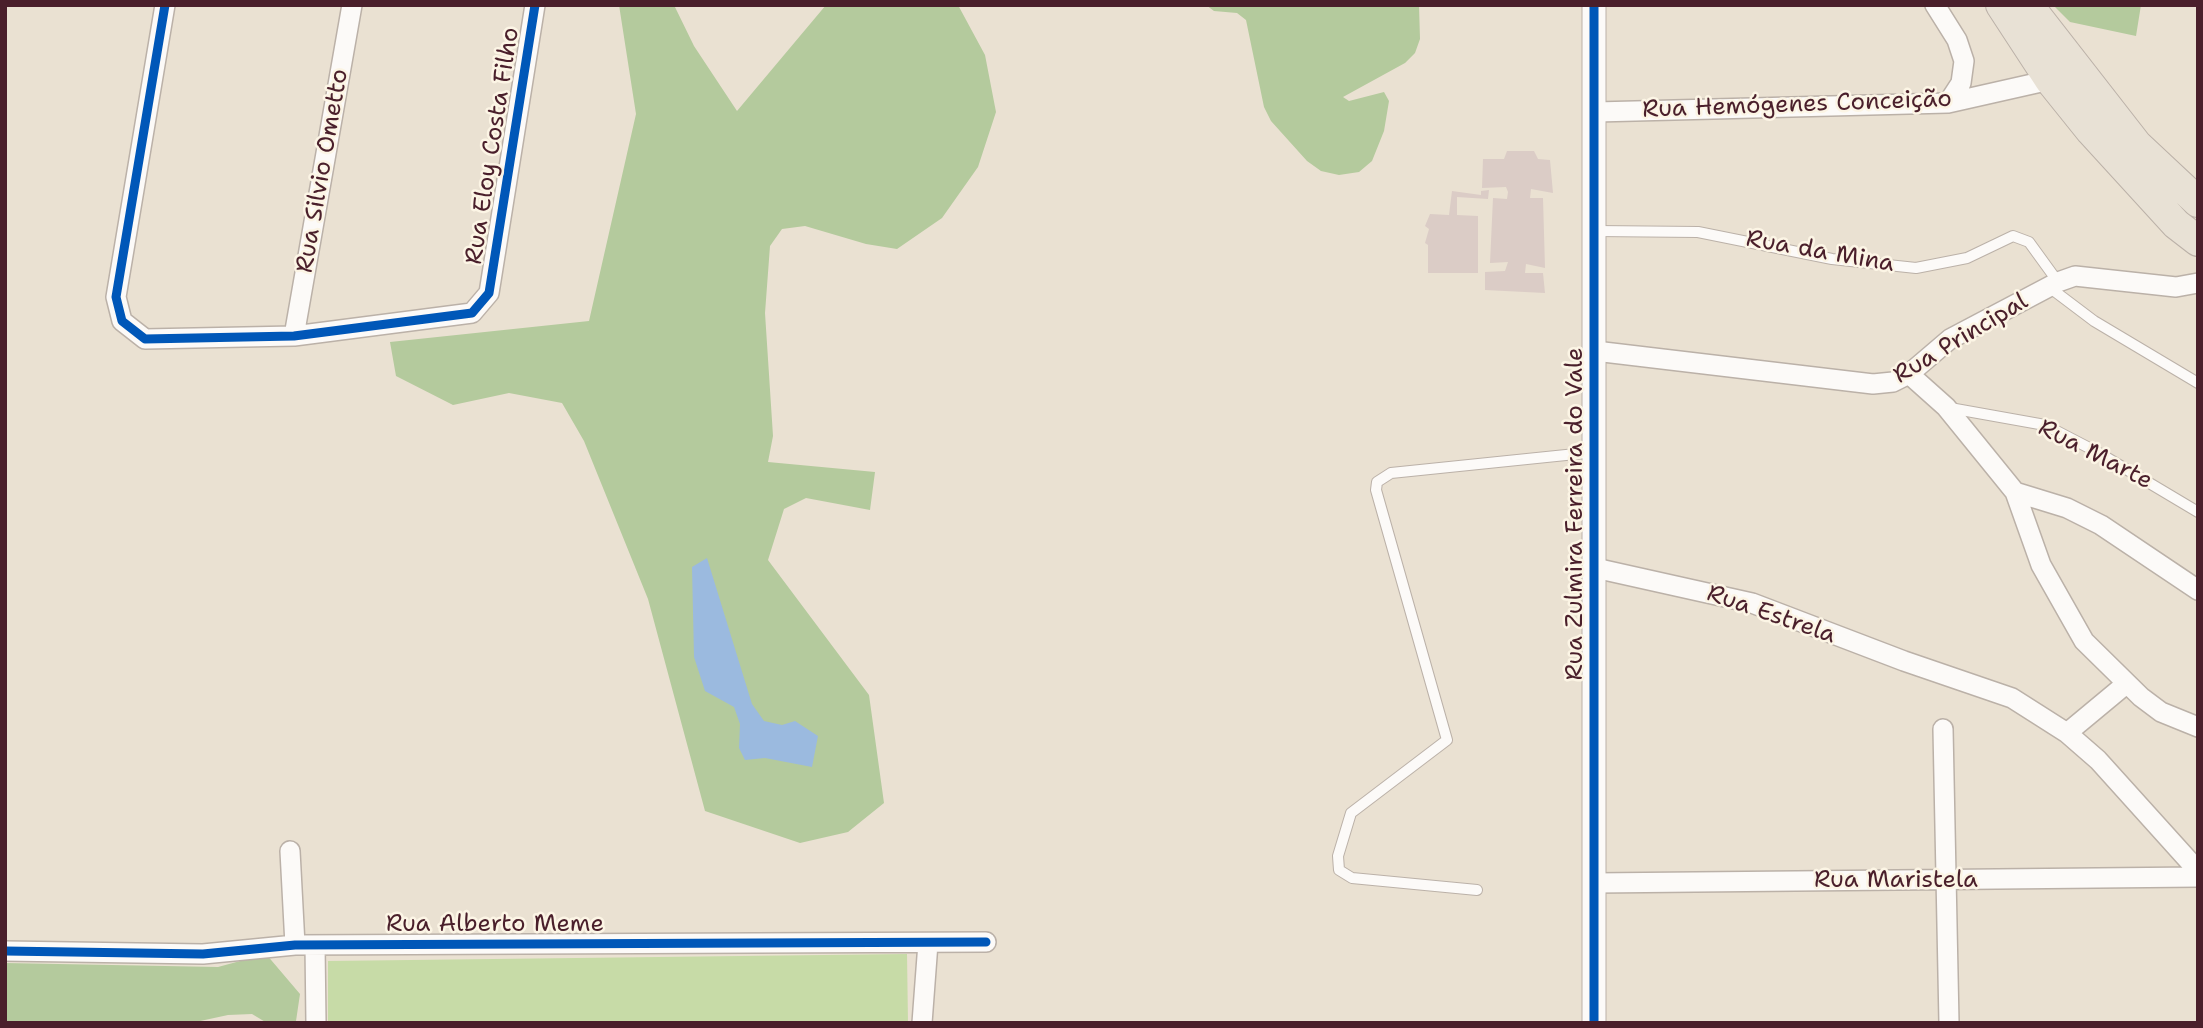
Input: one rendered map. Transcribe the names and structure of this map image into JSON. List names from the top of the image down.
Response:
{
  "streets": {
    "street": [
      "Rua Hemógenes Conceição",
      "Rua Eloy Costa Filho",
      "Rua Silvio Ometto",
      "Rua Principal",
      "Rua Zulmira Ferreira do Vale",
      "Rua Estrela",
      "Rua Maristela",
      "Rua Alberto Meme"
    ],
    "lane": ["Rua da Mina", "Rua Marte"]
  },
  "crossings": [
    ["Rua Hemógenes Conceição", "Rua Zulmira Ferreira do Vale"],
    ["Rua Eloy Costa Filho", "Rua Silvio Ometto"],
    ["Rua da Mina", "Rua Principal"],
    ["Rua da Mina", "Rua Zulmira Ferreira do Vale"],
    ["Rua Principal", "Rua Zulmira Ferreira do Vale"],
    ["Rua Zulmira Ferreira do Vale", "Rua Estrela"],
    ["Rua Zulmira Ferreira do Vale", "Rua Maristela"]
  ]
}
